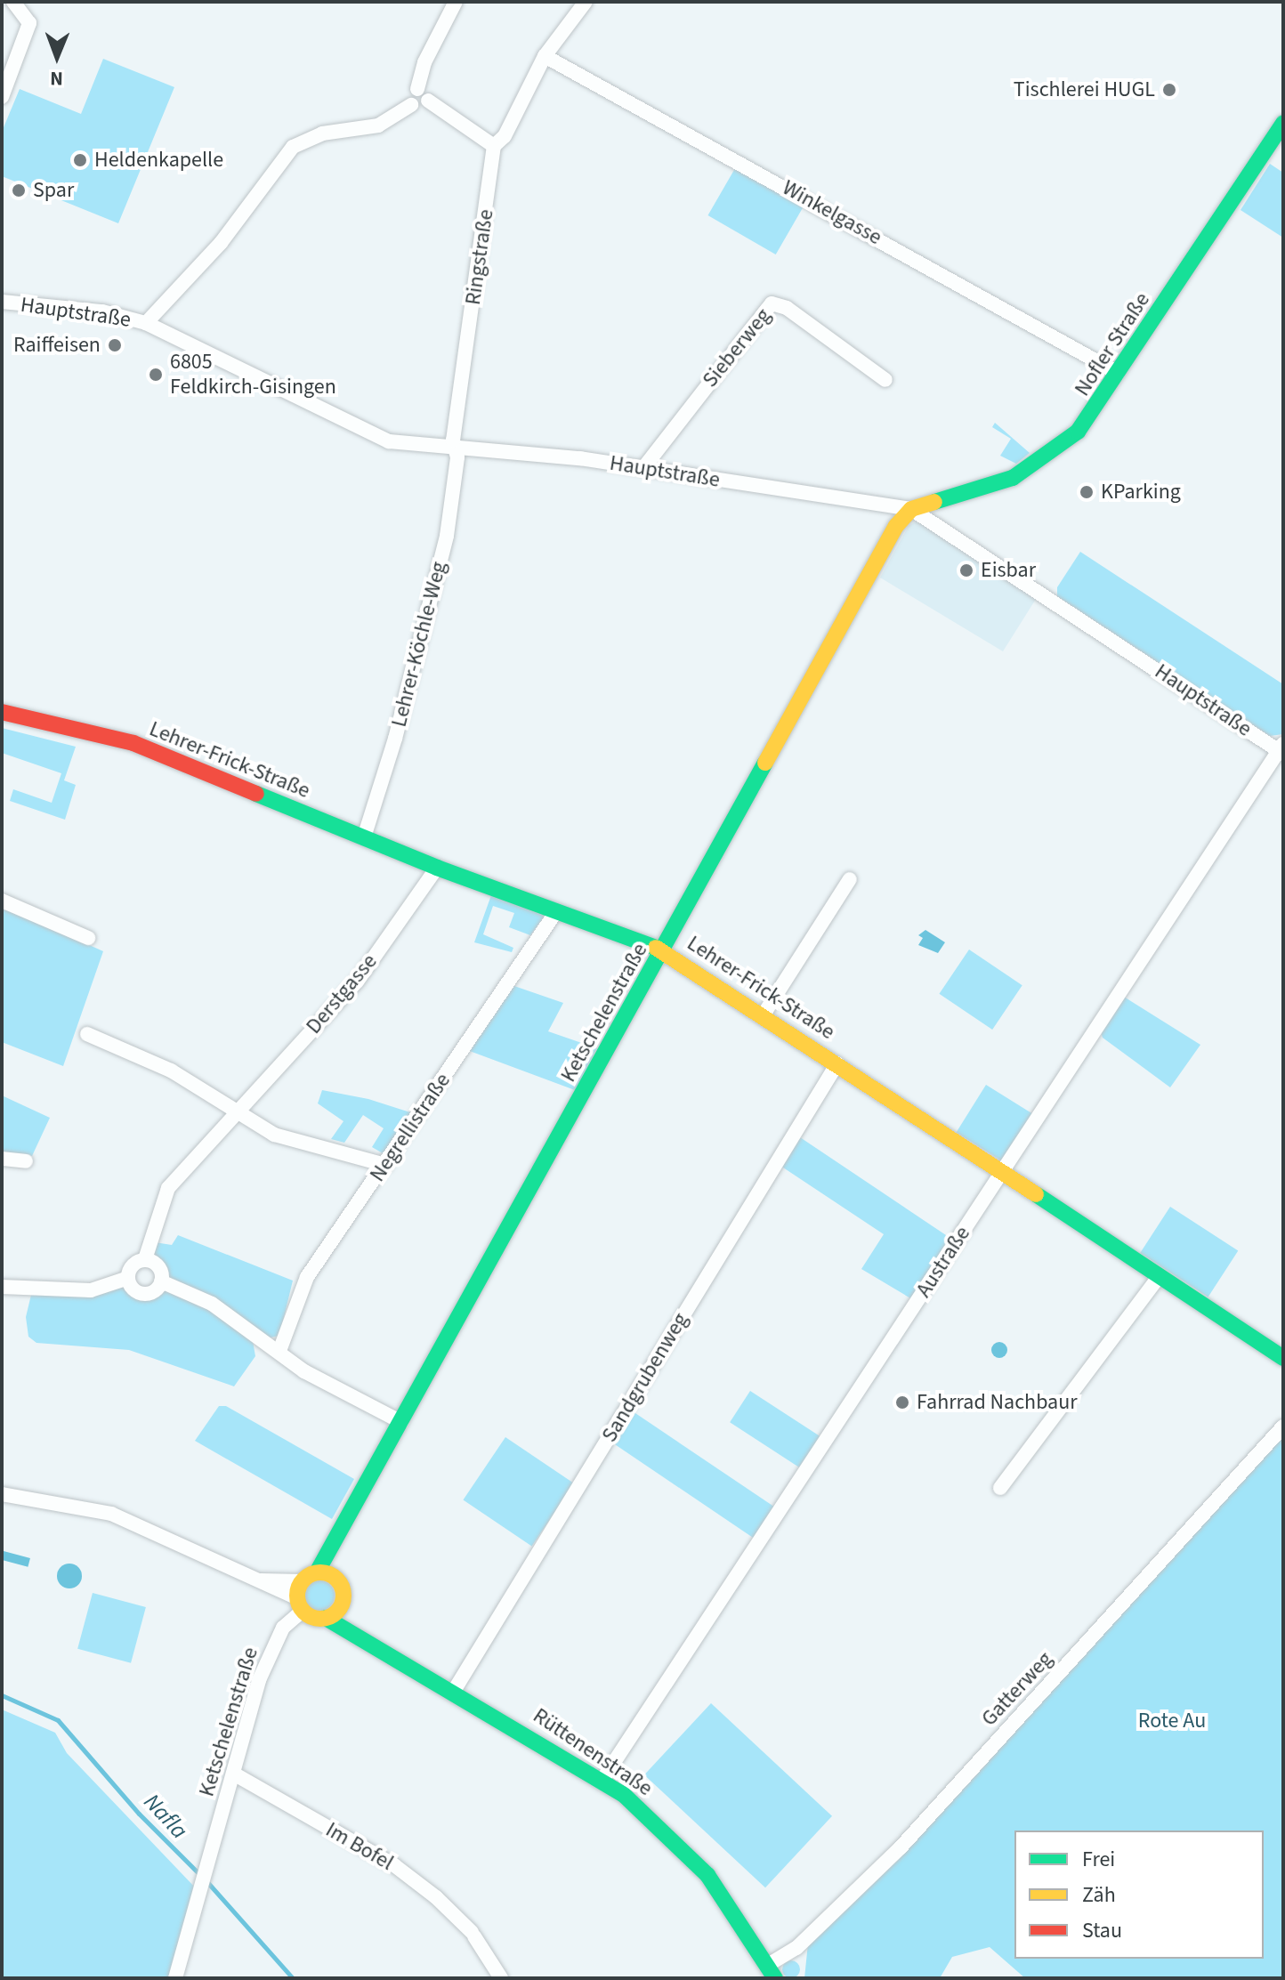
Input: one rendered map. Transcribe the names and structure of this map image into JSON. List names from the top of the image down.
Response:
{
  "streets": {
    "main road": [
      "Nofler Straße",
      "Lehrer-Frick-Straße",
      "Ketschelenstraße",
      "Rüttenenstraße"
    ],
    "street": [
      "Winkelgasse",
      "Ringstraße",
      "Hauptstraße",
      "Sieberweg",
      "Lehrer-Köchle-Weg",
      "Derstgasse",
      "Negrellistraße",
      "Austraße",
      "Sandgrubenweg",
      "Gatterweg",
      "Im Bofel"
    ]
  },
  "crossings": [
    ["Winkelgasse", "Nofler Straße"],
    ["Ringstraße", "Hauptstraße"],
    ["Ringstraße", "Lehrer-Köchle-Weg"],
    ["Hauptstraße", "Nofler Straße"],
    ["Hauptstraße", "Sieberweg"],
    ["Hauptstraße", "Lehrer-Köchle-Weg"],
    ["Hauptstraße", "Ketschelenstraße"],
    ["Hauptstraße", "Austraße"],
    ["Nofler Straße", "Ketschelenstraße"],
    ["Lehrer-Köchle-Weg", "Lehrer-Frick-Straße"],
    ["Lehrer-Frick-Straße", "Derstgasse"],
    ["Lehrer-Frick-Straße", "Ketschelenstraße"],
    ["Lehrer-Frick-Straße", "Negrellistraße"],
    ["Lehrer-Frick-Straße", "Austraße"],
    ["Lehrer-Frick-Straße", "Sandgrubenweg"],
    ["Ketschelenstraße", "Rüttenenstraße"],
    ["Ketschelenstraße", "Im Bofel"],
    ["Austraße", "Rüttenenstraße"],
    ["Sandgrubenweg", "Rüttenenstraße"],
    ["Gatterweg", "Rüttenenstraße"]
  ],
  "water": ["Nafla"],
  "parks": ["Rote Au"],
  "places": [
    "Tischlerei HUGL",
    "Heldenkapelle",
    "Spar",
    "Raiffeisen",
    "6805 Feldkirch-Gisingen",
    "KParking",
    "Eisbar",
    "Fahrrad Nachbaur"
  ],
  "legend": ["Frei", "Zäh", "Stau"],
  "north": "bottom"
}
